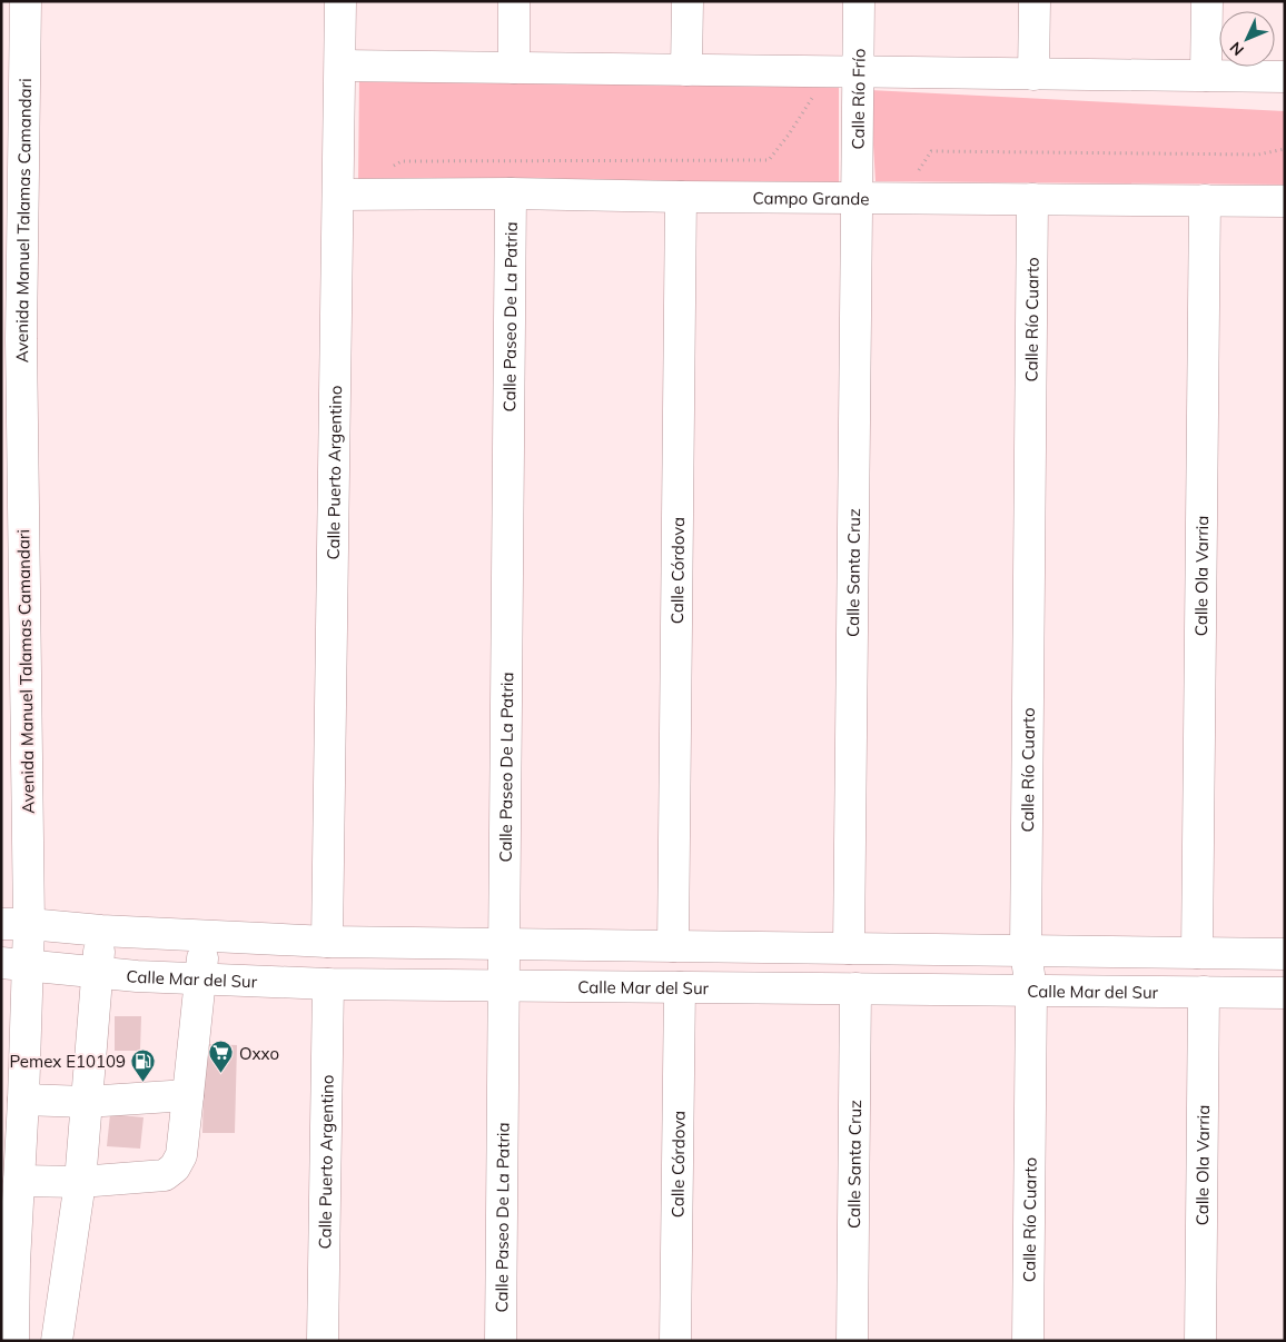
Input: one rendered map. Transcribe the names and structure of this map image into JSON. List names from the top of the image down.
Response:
{
  "streets": {
    "street": [
      "Calle Río Frío",
      "Campo Grande",
      "Avenida Manuel Talamas Camandari",
      "Calle Paseo De La Patria",
      "Calle Río Cuarto",
      "Calle Puerto Argentino",
      "Calle Córdova",
      "Calle Santa Cruz",
      "Calle Ola Varria",
      "Calle Mar del Sur"
    ]
  },
  "crossings": [
    ["Calle Río Frío", "Campo Grande"],
    ["Calle Río Frío", "Calle Santa Cruz"],
    ["Campo Grande", "Calle Paseo De La Patria"],
    ["Campo Grande", "Calle Río Cuarto"],
    ["Campo Grande", "Calle Puerto Argentino"],
    ["Campo Grande", "Calle Córdova"],
    ["Campo Grande", "Calle Santa Cruz"],
    ["Campo Grande", "Calle Ola Varria"],
    ["Avenida Manuel Talamas Camandari", "Calle Mar del Sur"],
    ["Calle Paseo De La Patria", "Calle Mar del Sur"],
    ["Calle Río Cuarto", "Calle Mar del Sur"],
    ["Calle Puerto Argentino", "Calle Mar del Sur"],
    ["Calle Córdova", "Calle Mar del Sur"],
    ["Calle Santa Cruz", "Calle Mar del Sur"],
    ["Calle Ola Varria", "Calle Mar del Sur"]
  ],
  "places": {
    "supermarket": ["Oxxo"],
    "fuel station": ["Pemex E10109"]
  },
  "north": "bottom left"
}
